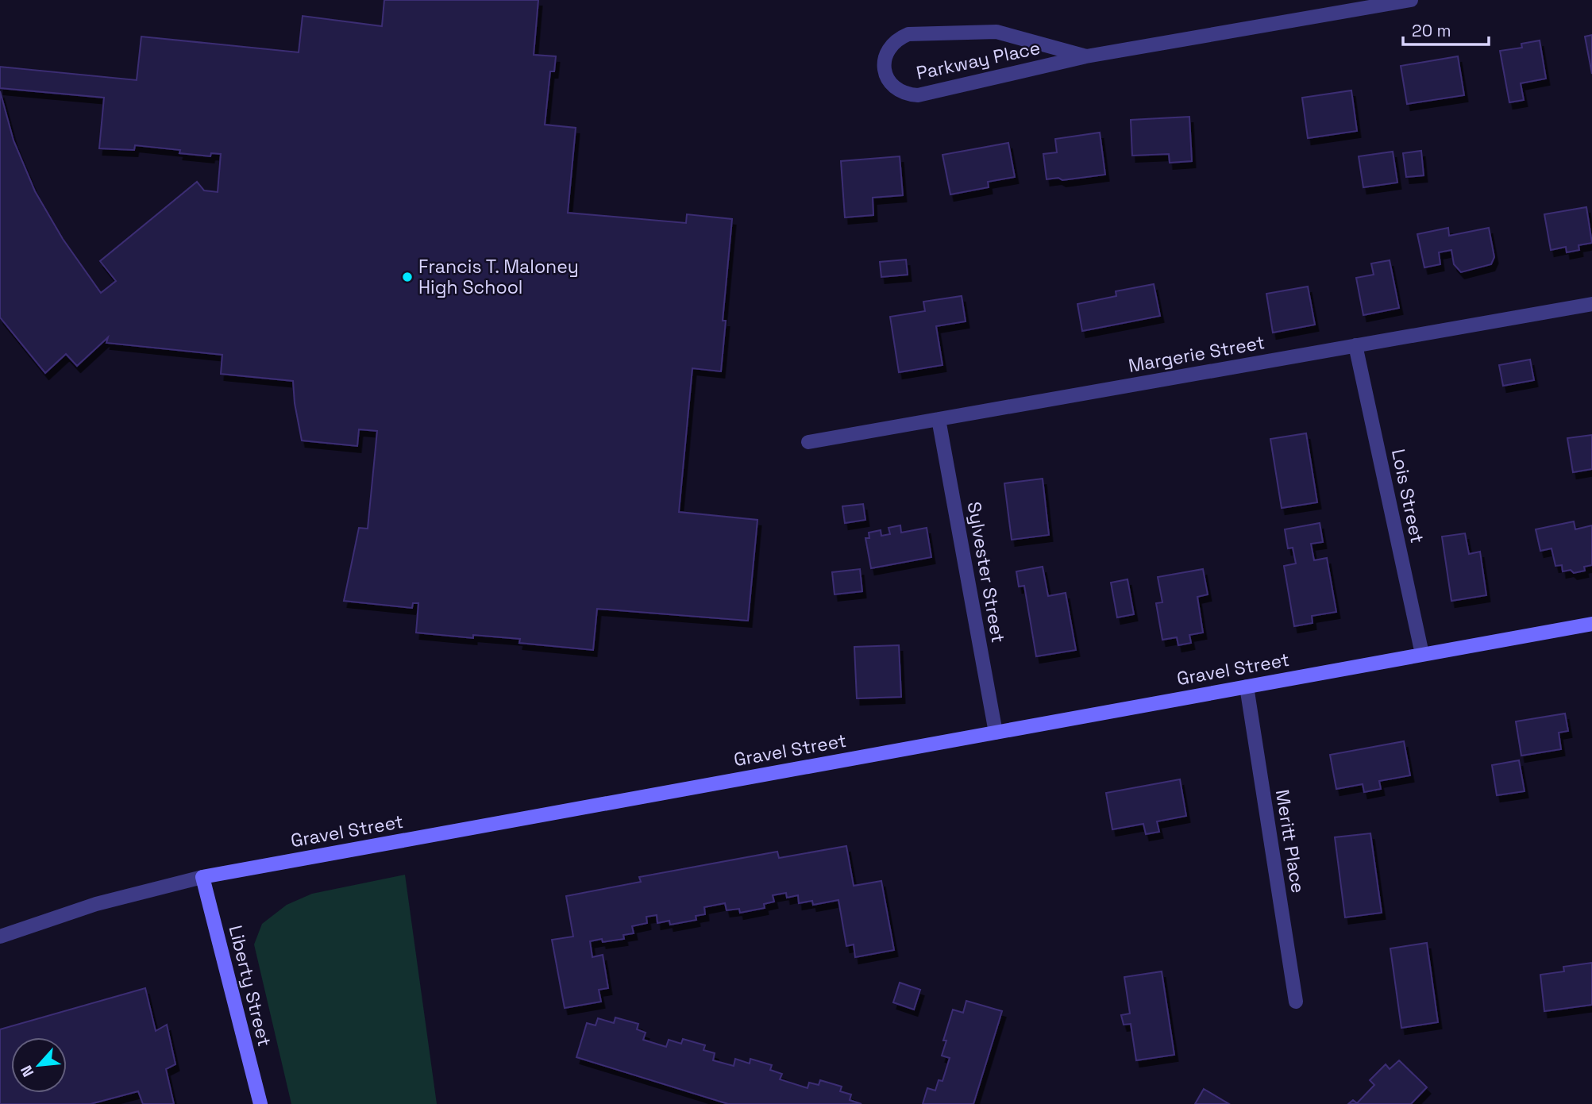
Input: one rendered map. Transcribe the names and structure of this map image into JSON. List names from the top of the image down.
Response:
{
  "streets": {
    "main road": ["Gravel Street", "Liberty Street"],
    "street": [
      "Parkway Place",
      "Margerie Street",
      "Lois Street",
      "Sylvester Street",
      "Meritt Place"
    ]
  },
  "crossings": [
    ["Margerie Street", "Lois Street"],
    ["Margerie Street", "Sylvester Street"],
    ["Lois Street", "Gravel Street"],
    ["Sylvester Street", "Gravel Street"],
    ["Gravel Street", "Meritt Place"],
    ["Gravel Street", "Liberty Street"]
  ],
  "places": ["Francis T. Maloney High School"],
  "scale_bar": "20 m",
  "north": "bottom left"
}
